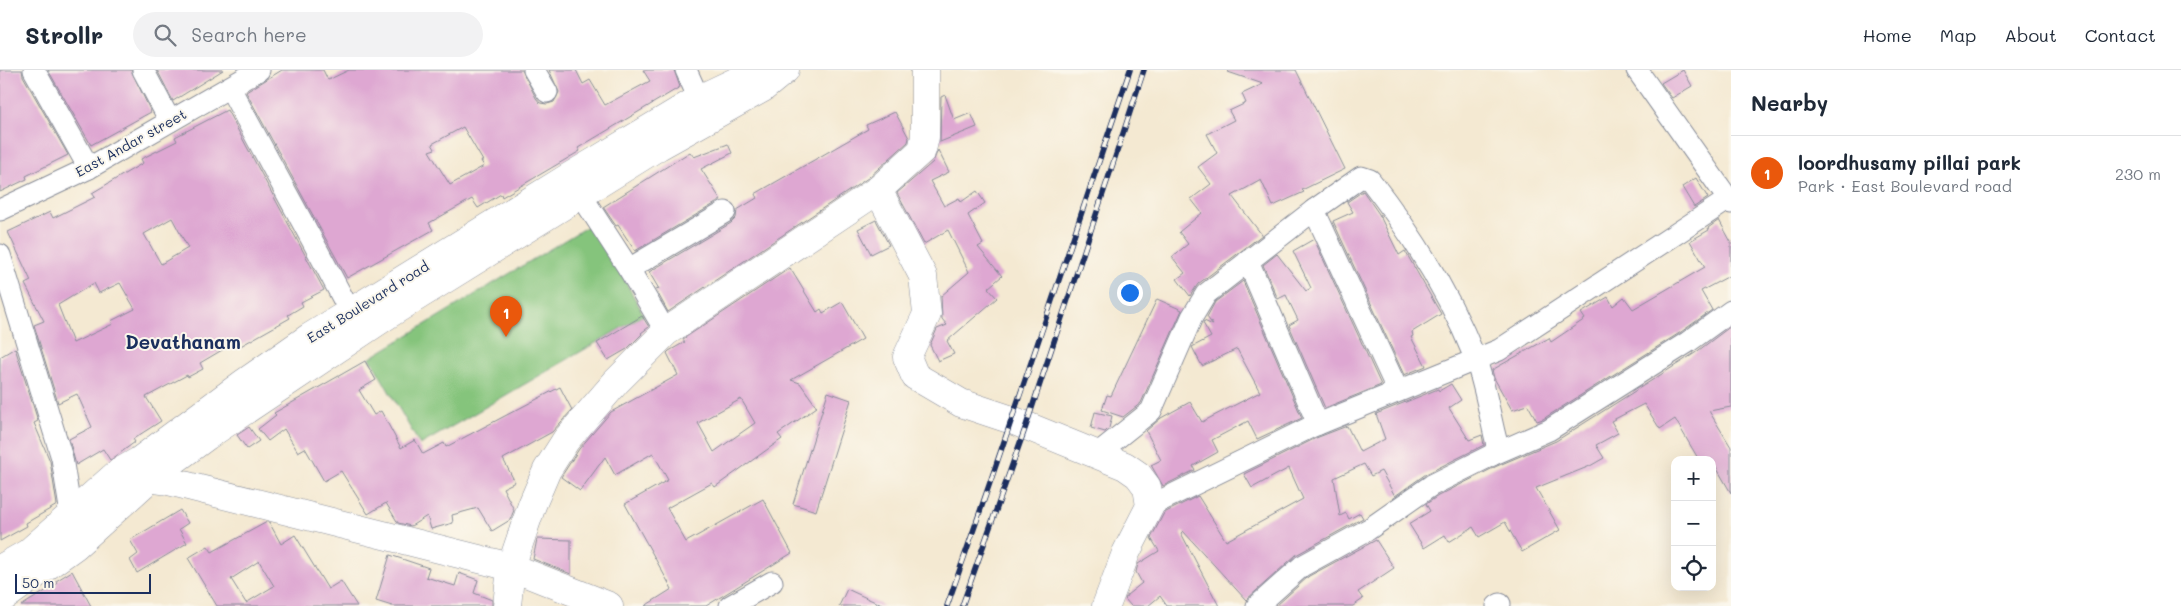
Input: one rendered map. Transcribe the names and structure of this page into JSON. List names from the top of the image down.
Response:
{
  "streets": {
    "main road": ["East Boulevard road"],
    "street": ["East Andar street"]
  },
  "districts": ["Devathanam"],
  "scale_bar": "50 m",
  "page": {
    "header": "Strollr",
    "search": "Search here",
    "nav": [
      "Home",
      "Map",
      "About",
      "Contact"
    ],
    "heading": "Nearby",
    "list": [
      {
        "mark": "1",
        "name": "loordhusamy pillai park",
        "note": "Park · East Boulevard road",
        "value": "230 m"
      }
    ],
    "pins": "1",
    "map_buttons": ["+", "−"],
    "scale": "50 m"
  }
}
